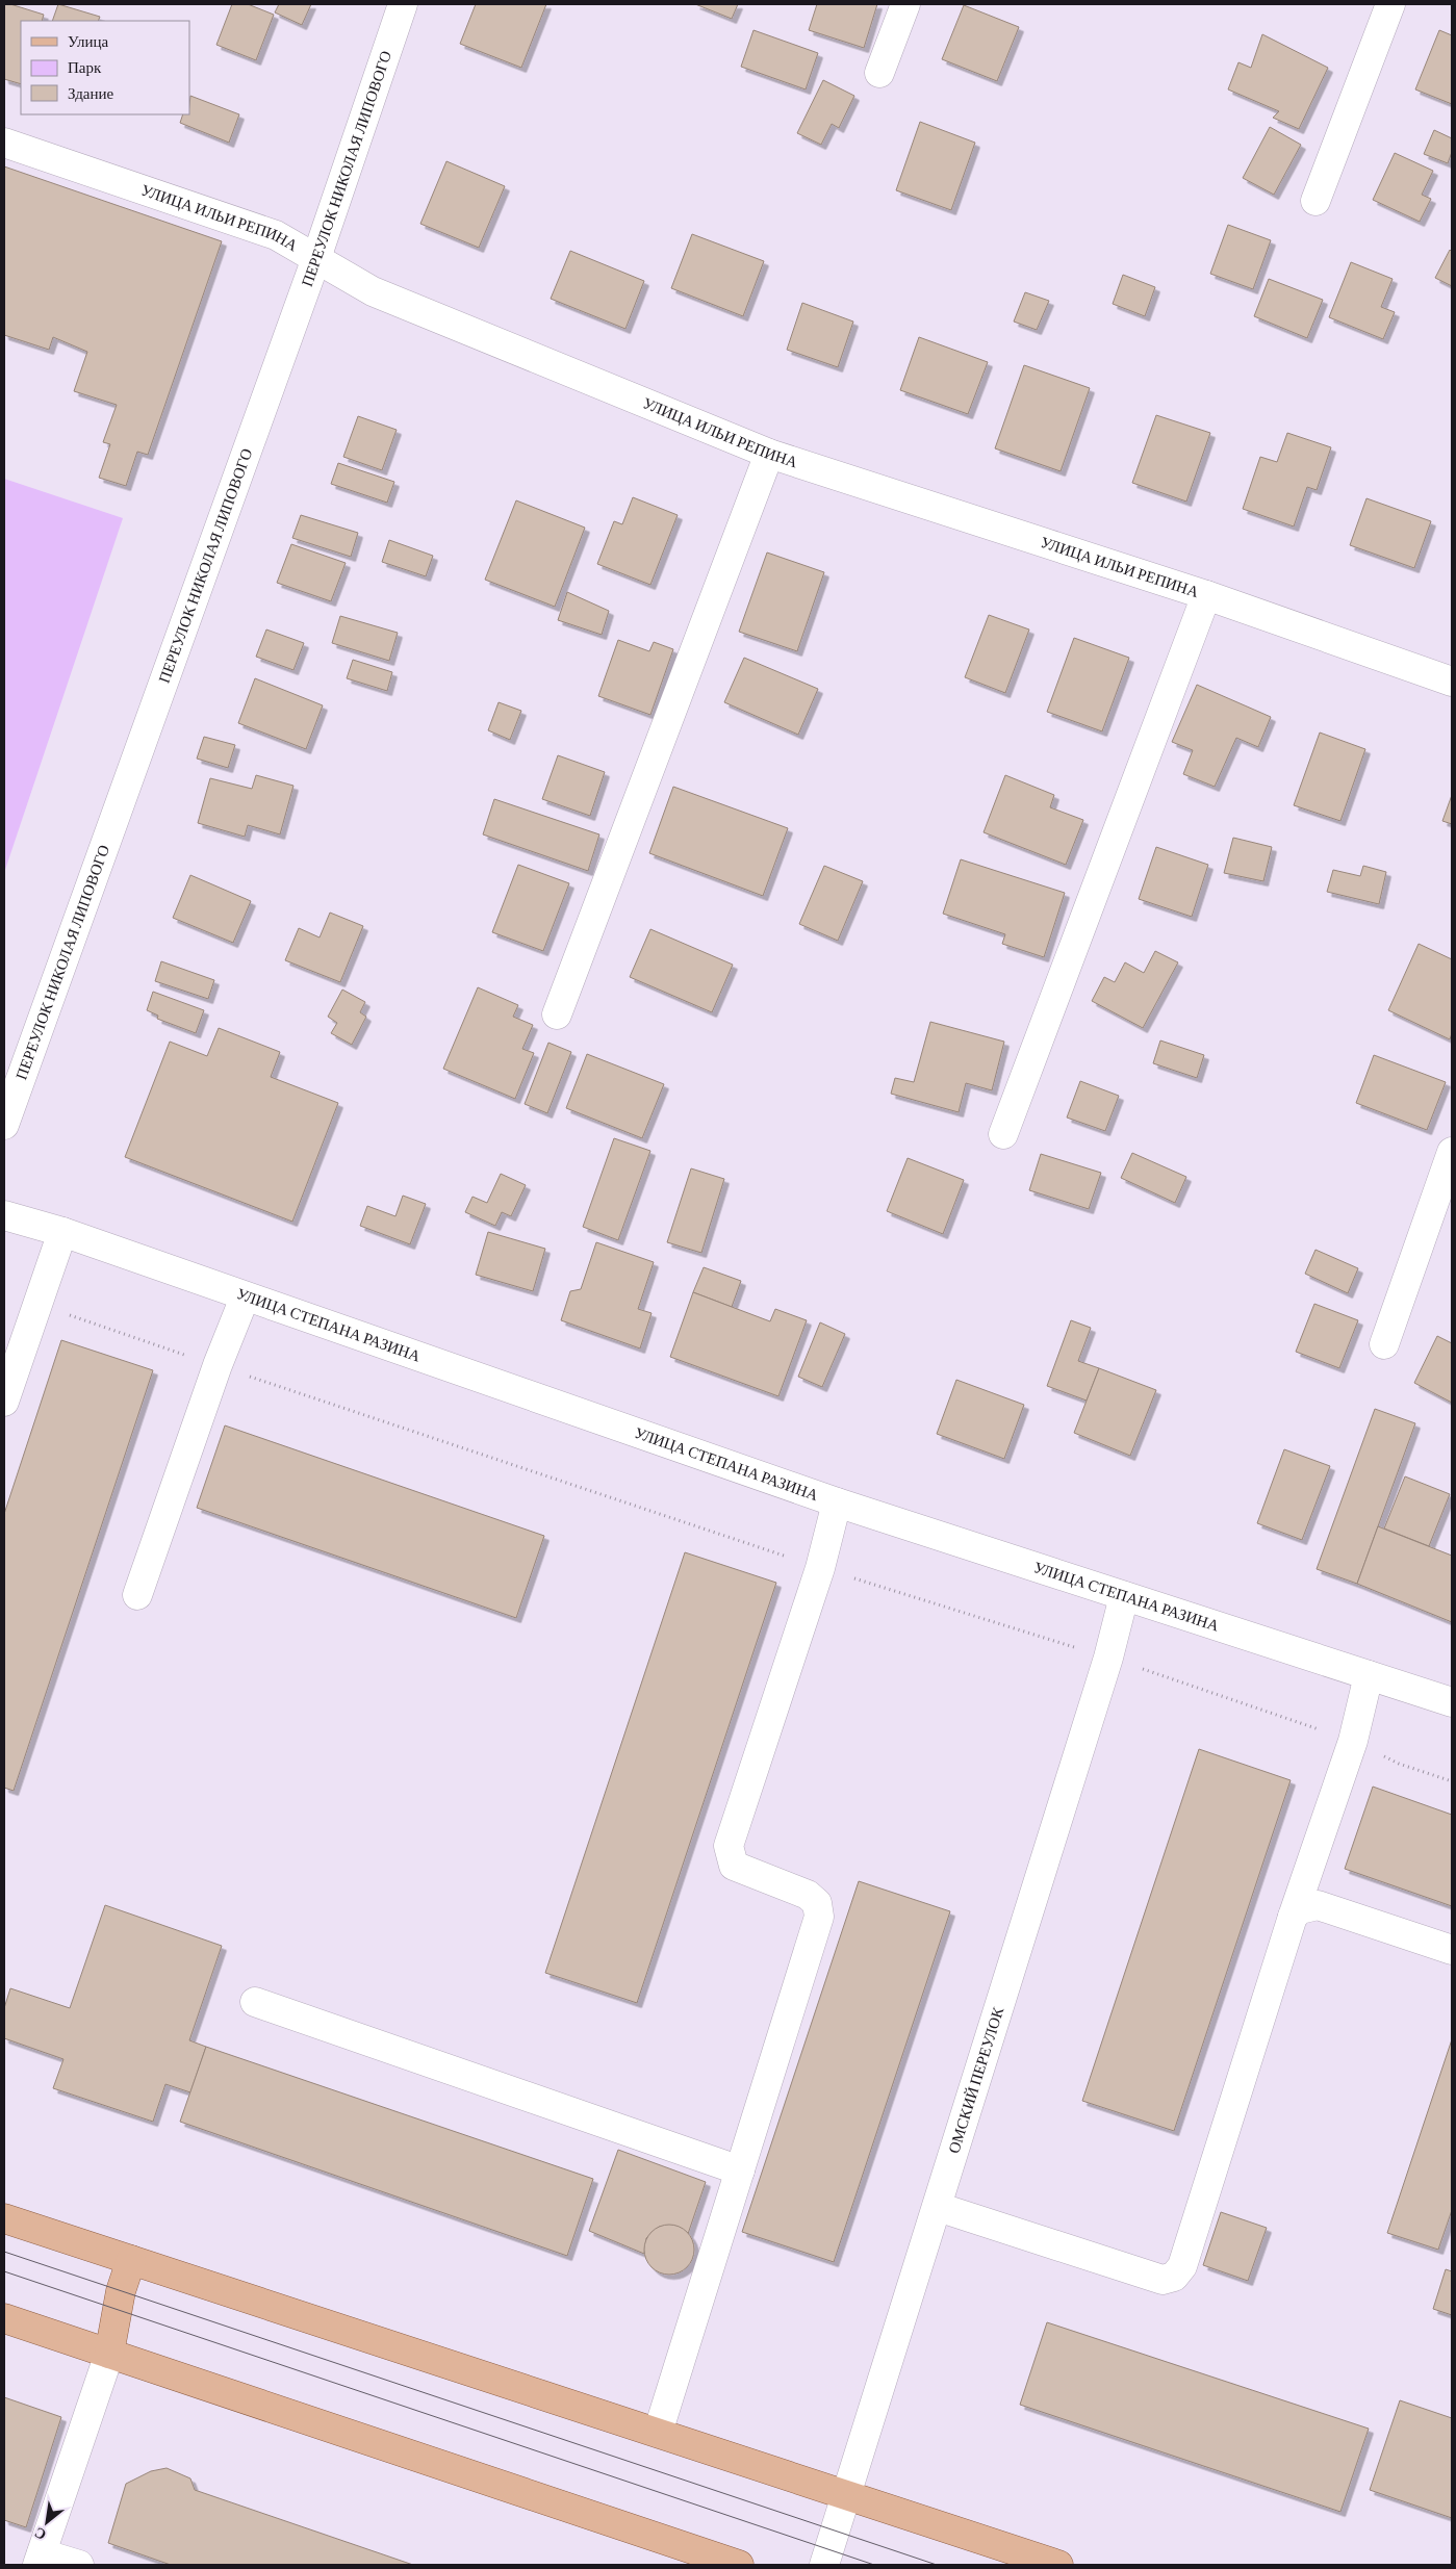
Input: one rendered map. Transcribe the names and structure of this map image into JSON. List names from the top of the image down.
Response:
{
  "streets": {
    "street": [
      "ПЕРЕУЛОК НИКОЛАЯ ЛИПОВОГО",
      "УЛИЦА ИЛЬИ РЕПИНА",
      "УЛИЦА СТЕПАНА РАЗИНА",
      "ОМСКИЙ ПЕРЕУЛОК"
    ]
  },
  "crossings": [
    ["ПЕРЕУЛОК НИКОЛАЯ ЛИПОВОГО", "УЛИЦА ИЛЬИ РЕПИНА"],
    ["УЛИЦА СТЕПАНА РАЗИНА", "ОМСКИЙ ПЕРЕУЛОК"]
  ],
  "legend": ["Улица", "Парк", "Здание"],
  "north": "bottom left"
}
